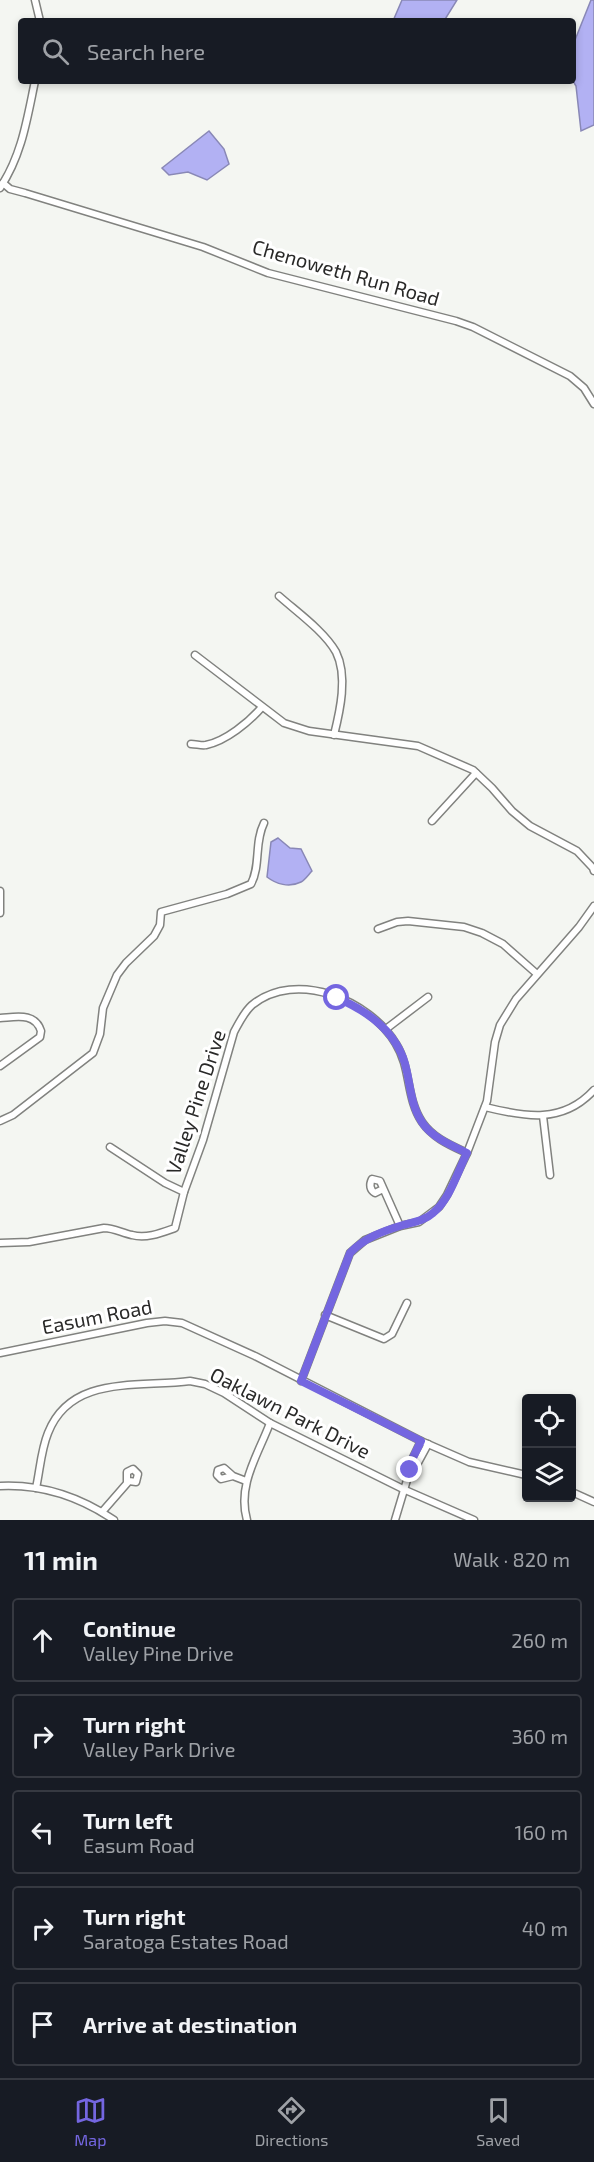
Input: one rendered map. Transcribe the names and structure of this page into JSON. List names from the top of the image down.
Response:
{
  "streets": {
    "street": [
      "Chenoweth Run Road",
      "Valley Pine Drive",
      "Easum Road",
      "Oaklawn Park Drive"
    ]
  },
  "page": {
    "search": "Search here",
    "heading": ["11 min", "Walk · 820 m"],
    "list": [
      ["Continue", "Valley Pine Drive", "260 m"],
      ["Turn right", "Valley Park Drive", "360 m"],
      ["Turn left", "Easum Road", "160 m"],
      ["Turn right", "Saratoga Estates Road", "40 m"],
      "Arrive at destination"
    ],
    "nav": ["Map", "Directions", "Saved"]
  }
}
